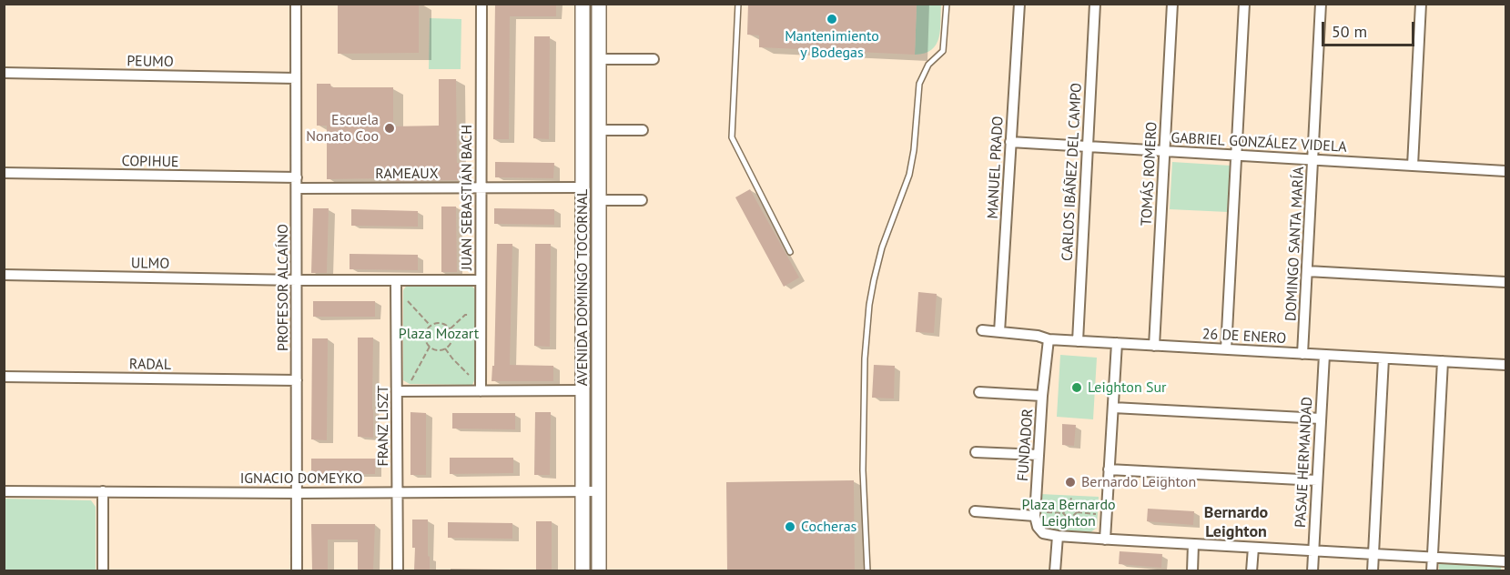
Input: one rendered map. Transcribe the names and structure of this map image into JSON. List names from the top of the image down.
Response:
{
  "streets": {
    "main road": ["AVENIDA DOMINGO TOCORNAL"],
    "street": [
      "PEUMO",
      "GABRIEL GONZÁLEZ VIDELA",
      "COPIHUE",
      "MANUEL PRADO",
      "CARLOS IBÁÑEZ DEL CAMPO",
      "RAMEAUX",
      "TOMÁS ROMERO",
      "JUAN SEBASTIÁN BACH",
      "DOMINGO SANTA MARÍA",
      "ULMO",
      "PROFESOR ALCAÍNO",
      "26 DE ENERO",
      "RADAL",
      "FRANZ LISZT",
      "FUNDADOR",
      "PASAJE HERMANDAD",
      "IGNACIO DOMEYKO"
    ]
  },
  "crossings": [
    ["PEUMO", "PROFESOR ALCAÍNO"],
    ["GABRIEL GONZÁLEZ VIDELA", "MANUEL PRADO"],
    ["GABRIEL GONZÁLEZ VIDELA", "CARLOS IBÁÑEZ DEL CAMPO"],
    ["GABRIEL GONZÁLEZ VIDELA", "TOMÁS ROMERO"],
    ["GABRIEL GONZÁLEZ VIDELA", "DOMINGO SANTA MARÍA"],
    ["COPIHUE", "PROFESOR ALCAÍNO"],
    ["MANUEL PRADO", "26 DE ENERO"],
    ["CARLOS IBÁÑEZ DEL CAMPO", "26 DE ENERO"],
    ["RAMEAUX", "JUAN SEBASTIÁN BACH"],
    ["RAMEAUX", "PROFESOR ALCAÍNO"],
    ["RAMEAUX", "AVENIDA DOMINGO TOCORNAL"],
    ["TOMÁS ROMERO", "26 DE ENERO"],
    ["JUAN SEBASTIÁN BACH", "ULMO"],
    ["DOMINGO SANTA MARÍA", "26 DE ENERO"],
    ["ULMO", "PROFESOR ALCAÍNO"],
    ["ULMO", "FRANZ LISZT"],
    ["PROFESOR ALCAÍNO", "RADAL"],
    ["PROFESOR ALCAÍNO", "IGNACIO DOMEYKO"],
    ["AVENIDA DOMINGO TOCORNAL", "IGNACIO DOMEYKO"],
    ["26 DE ENERO", "FUNDADOR"],
    ["26 DE ENERO", "PASAJE HERMANDAD"],
    ["FRANZ LISZT", "IGNACIO DOMEYKO"]
  ],
  "districts": ["Bernardo Leighton"],
  "parks": ["Plaza Mozart", "Plaza Bernardo Leighton"],
  "places": [
    "Mantenimiento y Bodegas",
    "Escuela Nonato Coo",
    "Leighton Sur",
    "Bernardo Leighton",
    "Cocheras"
  ],
  "scale_bar": "50 m"
}
